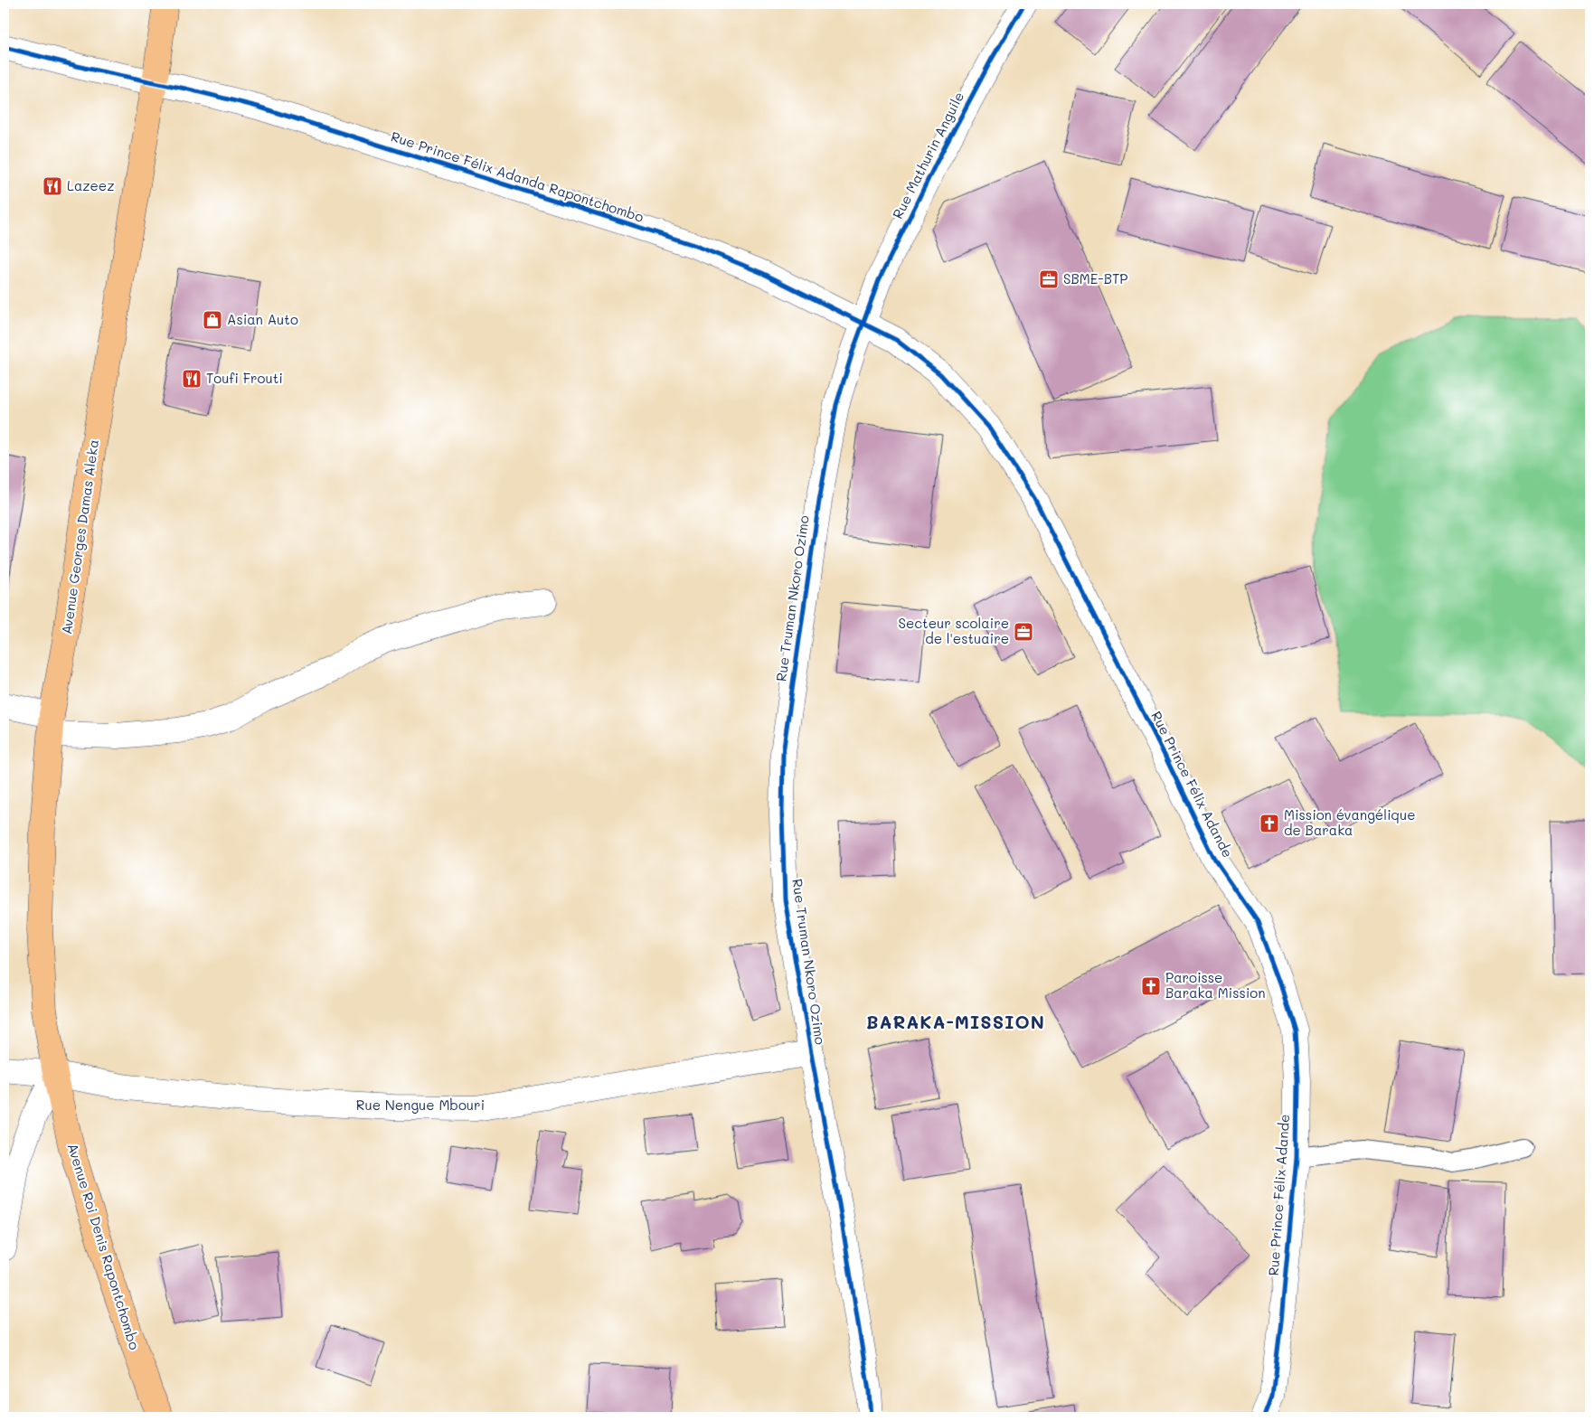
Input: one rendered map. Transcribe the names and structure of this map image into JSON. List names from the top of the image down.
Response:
{
  "streets": {
    "main road": ["Avenue Georges Damas Aleka", "Avenue Roi Denis Rapontchombo"],
    "street": [
      "Rue Mathurin Anguile",
      "Rue Prince Félix Adanda Rapontchombo",
      "Rue Truman Nkoro Ozimo",
      "Rue Prince Félix Adande",
      "Rue Nengue Mbouri"
    ]
  },
  "crossings": [
    ["Rue Mathurin Anguile", "Rue Prince Félix Adanda Rapontchombo"],
    ["Rue Mathurin Anguile", "Rue Truman Nkoro Ozimo"],
    ["Rue Mathurin Anguile", "Rue Prince Félix Adande"],
    ["Rue Prince Félix Adanda Rapontchombo", "Avenue Georges Damas Aleka"],
    ["Rue Prince Félix Adanda Rapontchombo", "Rue Truman Nkoro Ozimo"],
    ["Rue Prince Félix Adanda Rapontchombo", "Rue Prince Félix Adande"],
    ["Avenue Georges Damas Aleka", "Rue Nengue Mbouri"],
    ["Avenue Georges Damas Aleka", "Avenue Roi Denis Rapontchombo"],
    ["Rue Truman Nkoro Ozimo", "Rue Prince Félix Adande"],
    ["Rue Truman Nkoro Ozimo", "Rue Nengue Mbouri"],
    ["Rue Nengue Mbouri", "Avenue Roi Denis Rapontchombo"]
  ],
  "districts": ["BARAKA-MISSION"],
  "places": {
    "restaurant": ["Lazeez", "Toufi Frouti"],
    "office": ["SBME-BTP", "Secteur scolaire de l'estuaire"],
    "shop": ["Asian Auto"],
    "church": ["Mission évangélique de Baraka", "Paroisse Baraka Mission"]
  }
}
